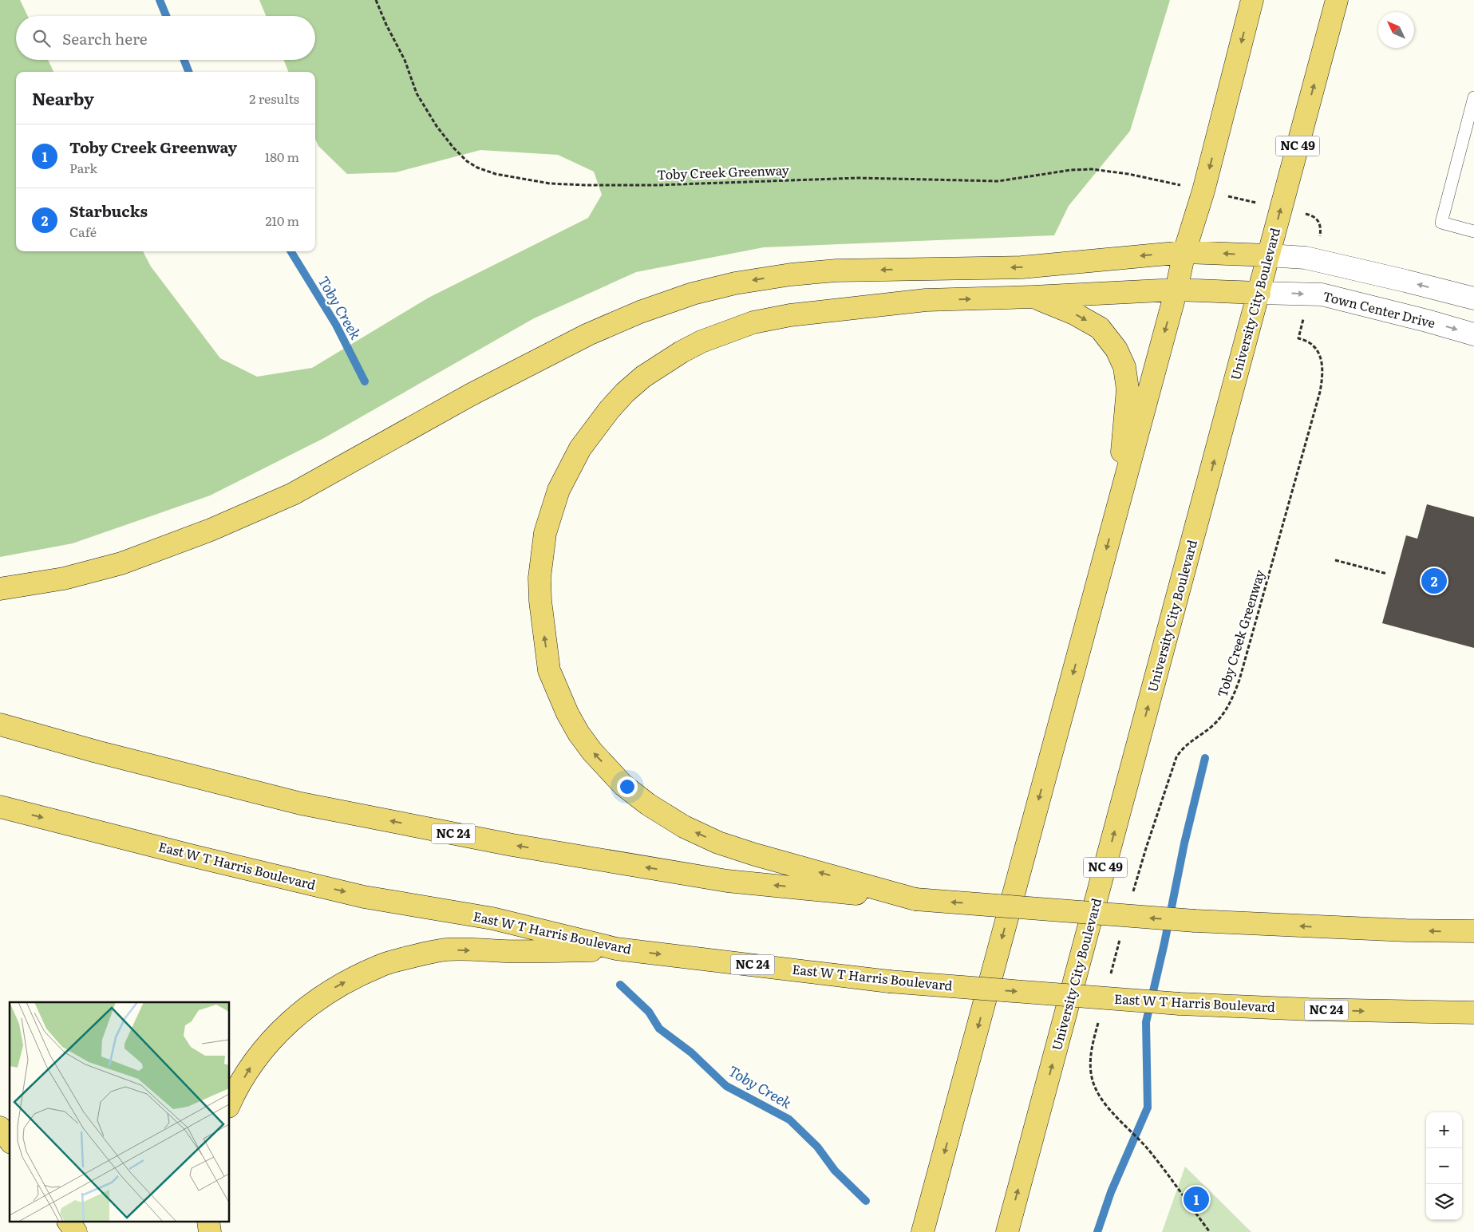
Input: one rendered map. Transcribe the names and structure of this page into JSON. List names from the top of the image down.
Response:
{
  "streets": {
    "main road": [
      "NC 49",
      "University City Boulevard",
      "NC 24",
      "East W T Harris Boulevard"
    ],
    "street": ["Town Center Drive"],
    "path": ["Toby Creek Greenway"]
  },
  "crossings": [
    ["University City Boulevard", "Town Center Drive"]
  ],
  "water": ["Toby Creek"],
  "north": "top left",
  "page": {
    "search": "Search here",
    "heading": ["Nearby", "2 results"],
    "list": [
      {
        "mark": "1",
        "name": "Toby Creek Greenway",
        "note": "Park",
        "value": "180 m"
      },
      {
        "mark": "2",
        "name": "Starbucks",
        "note": "Café",
        "value": "210 m"
      }
    ],
    "pins": ["2", "1"],
    "map_buttons": ["+", "−"]
  }
}
